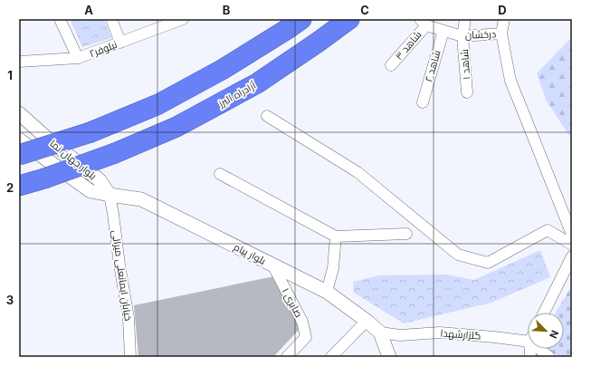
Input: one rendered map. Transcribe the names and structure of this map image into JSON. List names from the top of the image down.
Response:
{
  "streets": {
    "highway": ["آزادراه البرز"],
    "street": [
      "درخشان",
      "شاهد ۳",
      "۲نیلوفر",
      "شاهد ۱",
      "شاهد ۲",
      "بلوار جهان نما",
      "بلوار پیام",
      "خیابان ایمانعلی میرالی",
      "صابری ۱",
      "گلزارشهدا"
    ]
  },
  "crossings": [
    ["درخشان", "شاهد ۳"],
    ["درخشان", "شاهد ۱"],
    ["درخشان", "شاهد ۲"],
    ["بلوار جهان نما", "بلوار پیام"],
    ["بلوار جهان نما", "خیابان ایمانعلی میرالی"],
    ["بلوار پیام", "خیابان ایمانعلی میرالی"],
    ["بلوار پیام", "صابری ۱"],
    ["بلوار پیام", "گلزارشهدا"]
  ],
  "north": "bottom right",
  "grid": {
    "columns": [
      "A",
      "B",
      "C",
      "D"
    ],
    "rows": ["1", "2", "3"]
  }
}
